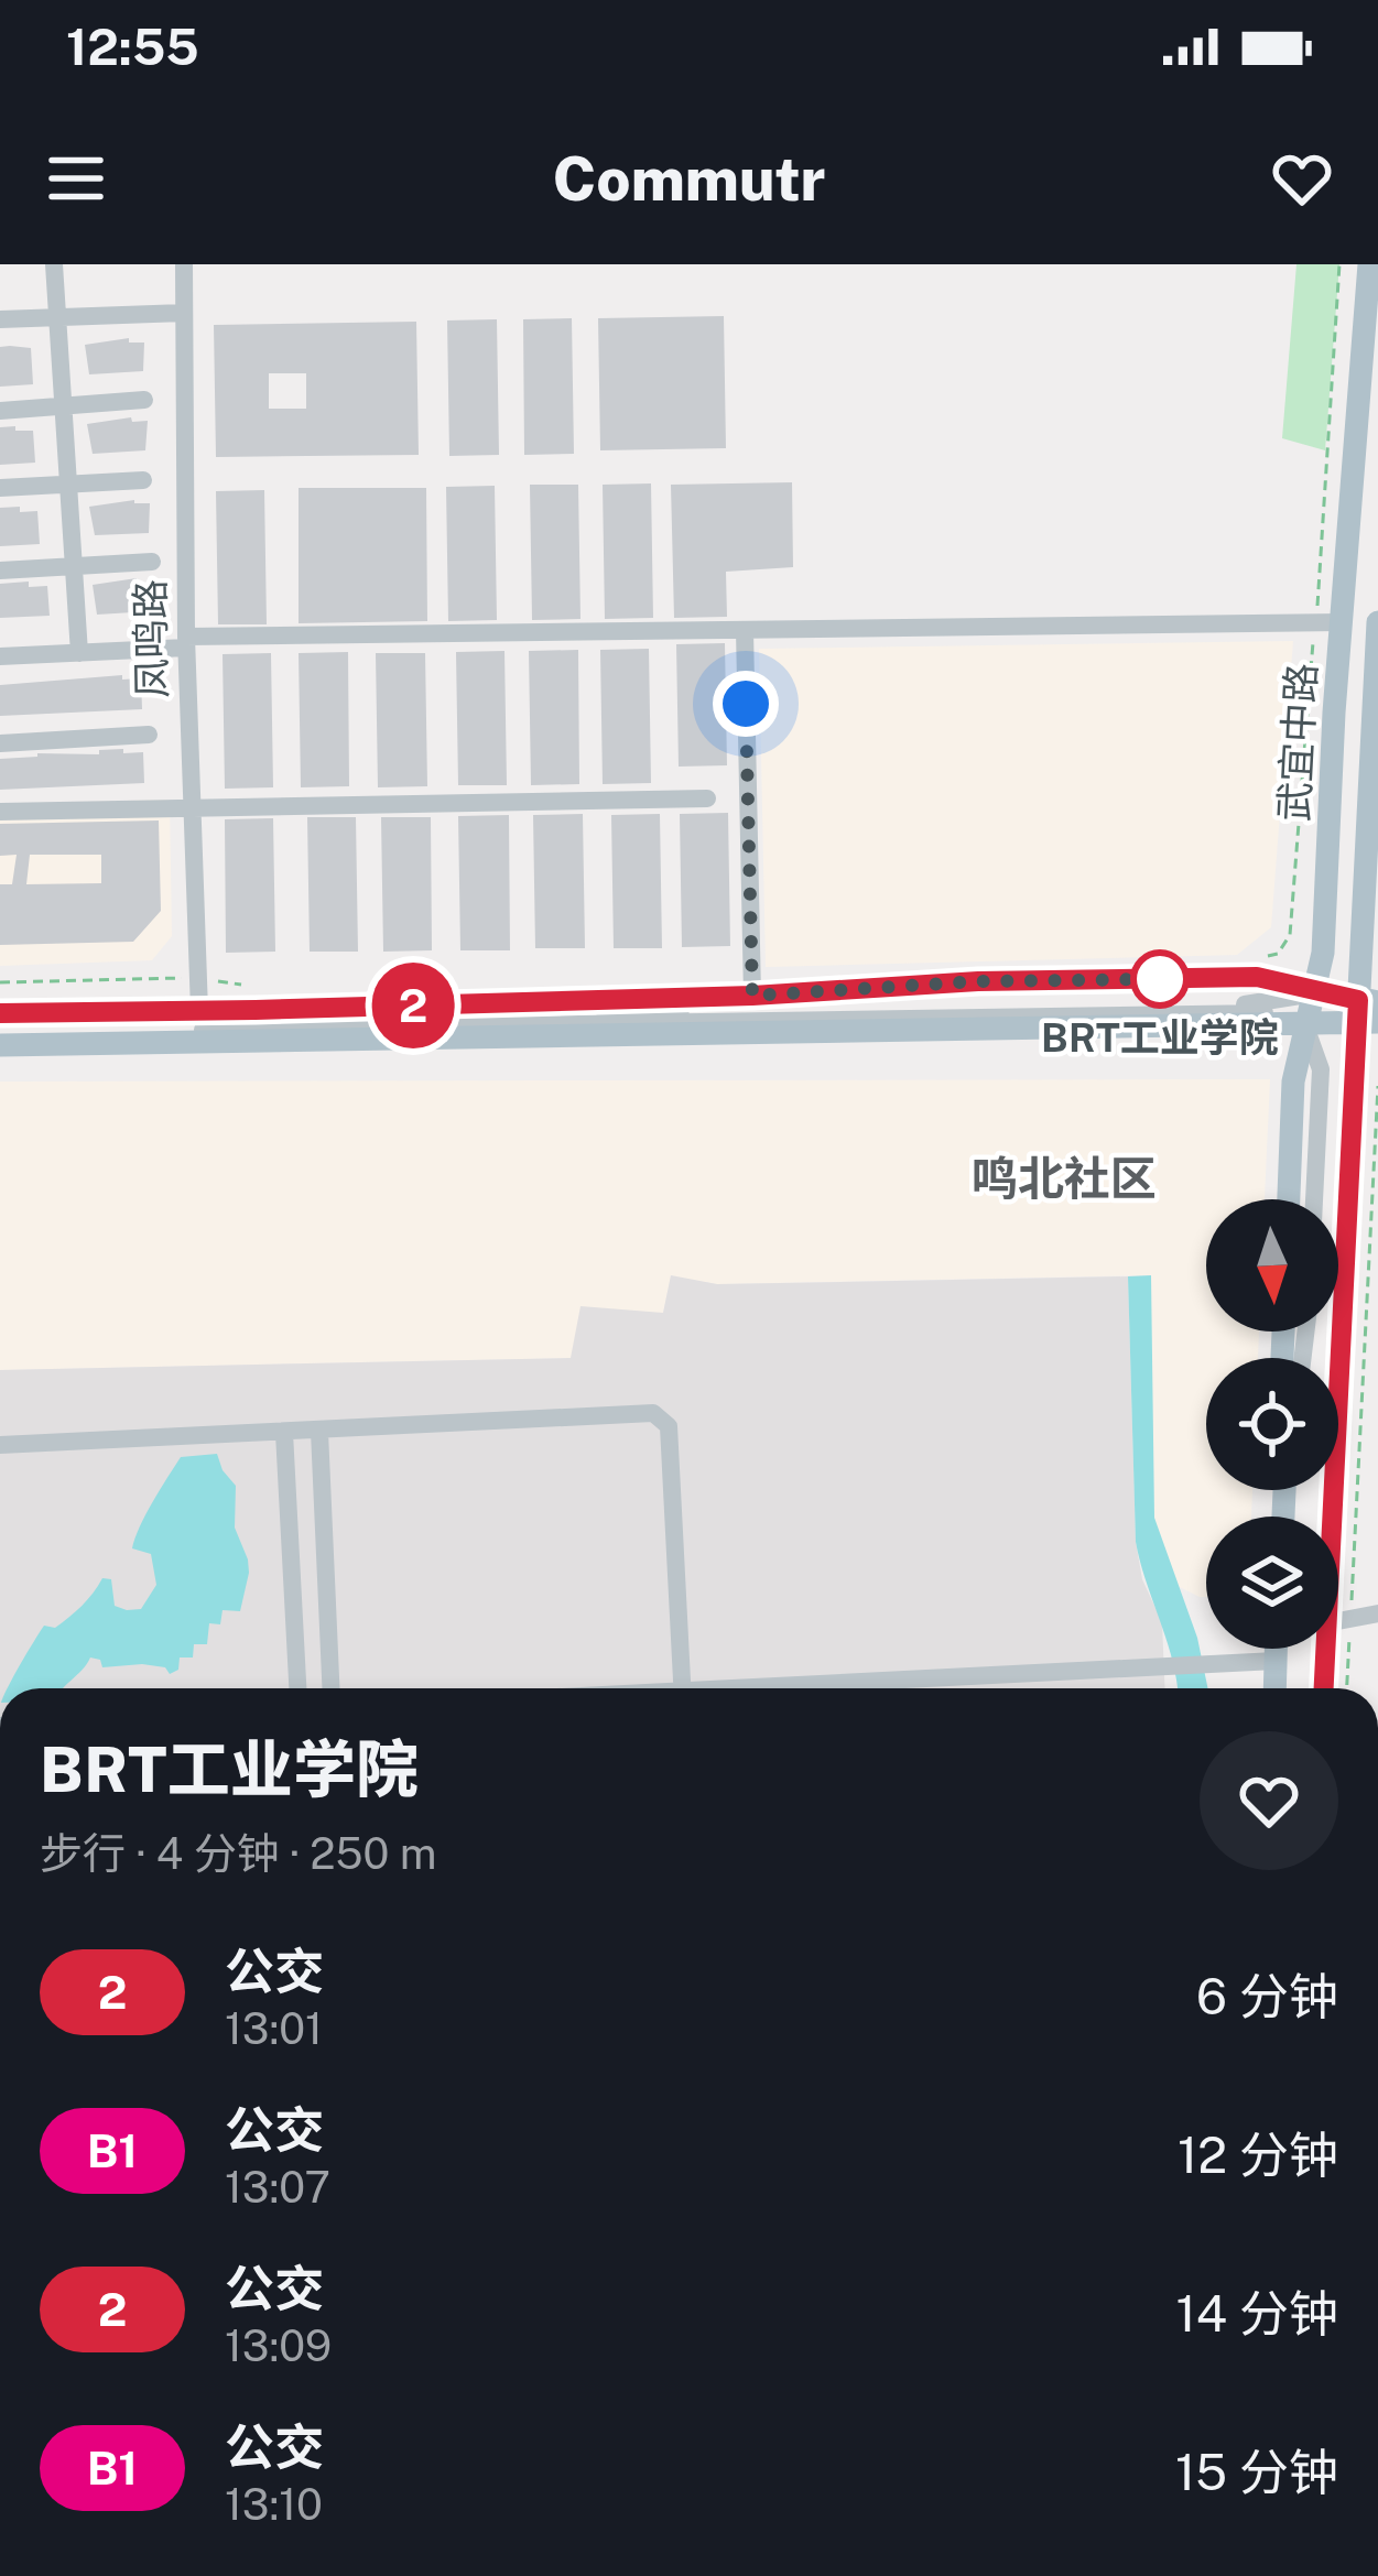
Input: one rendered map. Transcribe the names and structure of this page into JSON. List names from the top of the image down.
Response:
{
  "streets": {
    "main road": ["武宜中路"],
    "street": ["凤鸣路"]
  },
  "districts": ["鸣北社区"],
  "places": ["BRT工业学院"],
  "lines": ["bus line 2"],
  "north": "bottom",
  "page": {
    "status": "12:55",
    "header": "Commutr",
    "on_map": "2",
    "heading": ["BRT工业学院", "步行 · 4 分钟 · 250 m"],
    "list": [
      {
        "mark": "2",
        "name": "公交",
        "note": "13:01",
        "value": "6 分钟"
      },
      {
        "mark": "B1",
        "name": "公交",
        "note": "13:07",
        "value": "12 分钟"
      },
      {
        "mark": "2",
        "name": "公交",
        "note": "13:09",
        "value": "14 分钟"
      },
      {
        "mark": "B1",
        "name": "公交",
        "note": "13:10",
        "value": "15 分钟"
      }
    ]
  }
}
